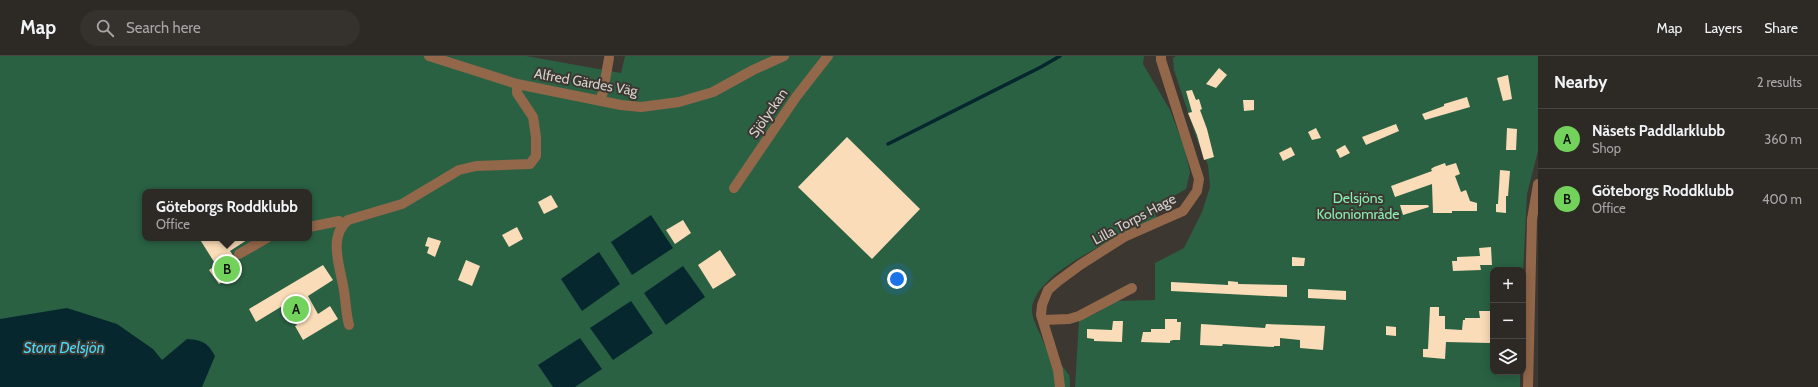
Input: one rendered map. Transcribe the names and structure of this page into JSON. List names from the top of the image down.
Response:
{
  "streets": {
    "street": ["Alfred Gärdes Väg", "Sjölyckan", "Lilla Torps Hage"]
  },
  "water": ["Stora Delsjön"],
  "parks": ["Delsjöns Koloniområde"],
  "page": {
    "header": "Map",
    "search": "Search here",
    "nav": ["Map", "Layers", "Share"],
    "heading": ["Nearby", "2 results"],
    "list": [
      {
        "mark": "A",
        "name": "Näsets Paddlarklubb",
        "note": "Shop",
        "value": "360 m"
      },
      {
        "mark": "B",
        "name": "Göteborgs Roddklubb",
        "note": "Office",
        "value": "400 m"
      }
    ],
    "popup": ["Göteborgs Roddklubb", "Office"],
    "pins": ["B", "A"],
    "map_buttons": ["+", "−"]
  }
}
